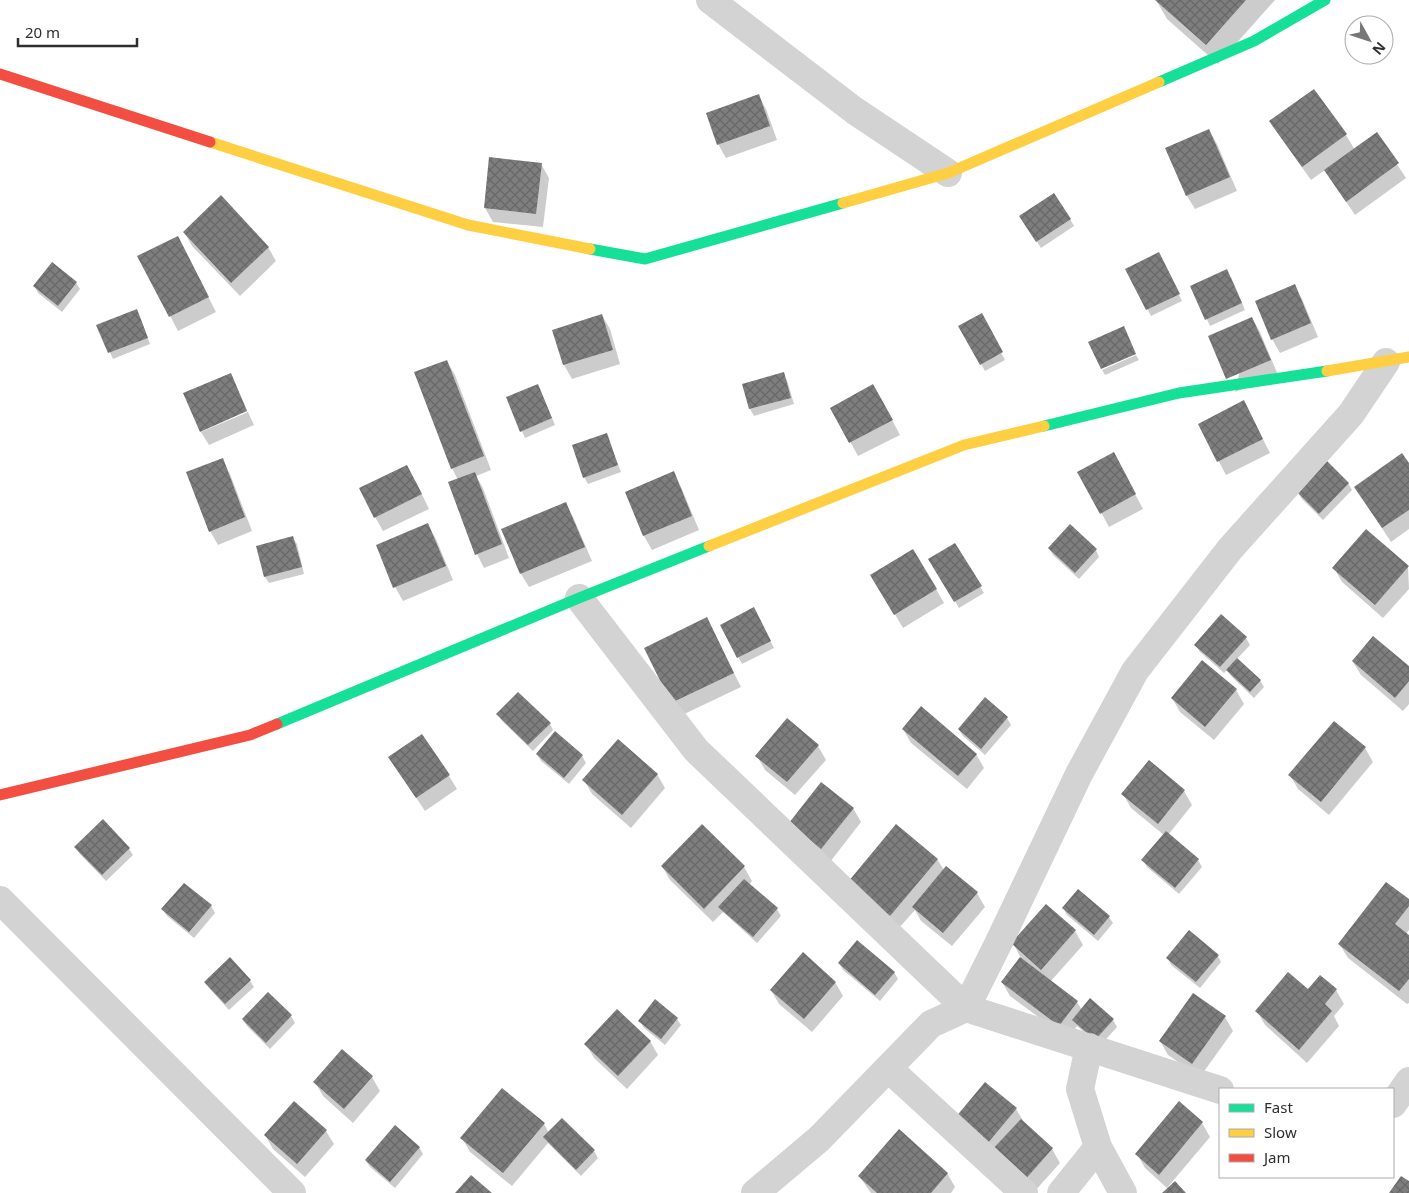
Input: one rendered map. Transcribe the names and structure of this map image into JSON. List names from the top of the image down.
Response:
{
  "legend": ["Fast", "Slow", "Jam"],
  "scale_bar": "20 m",
  "north": "bottom right"
}
